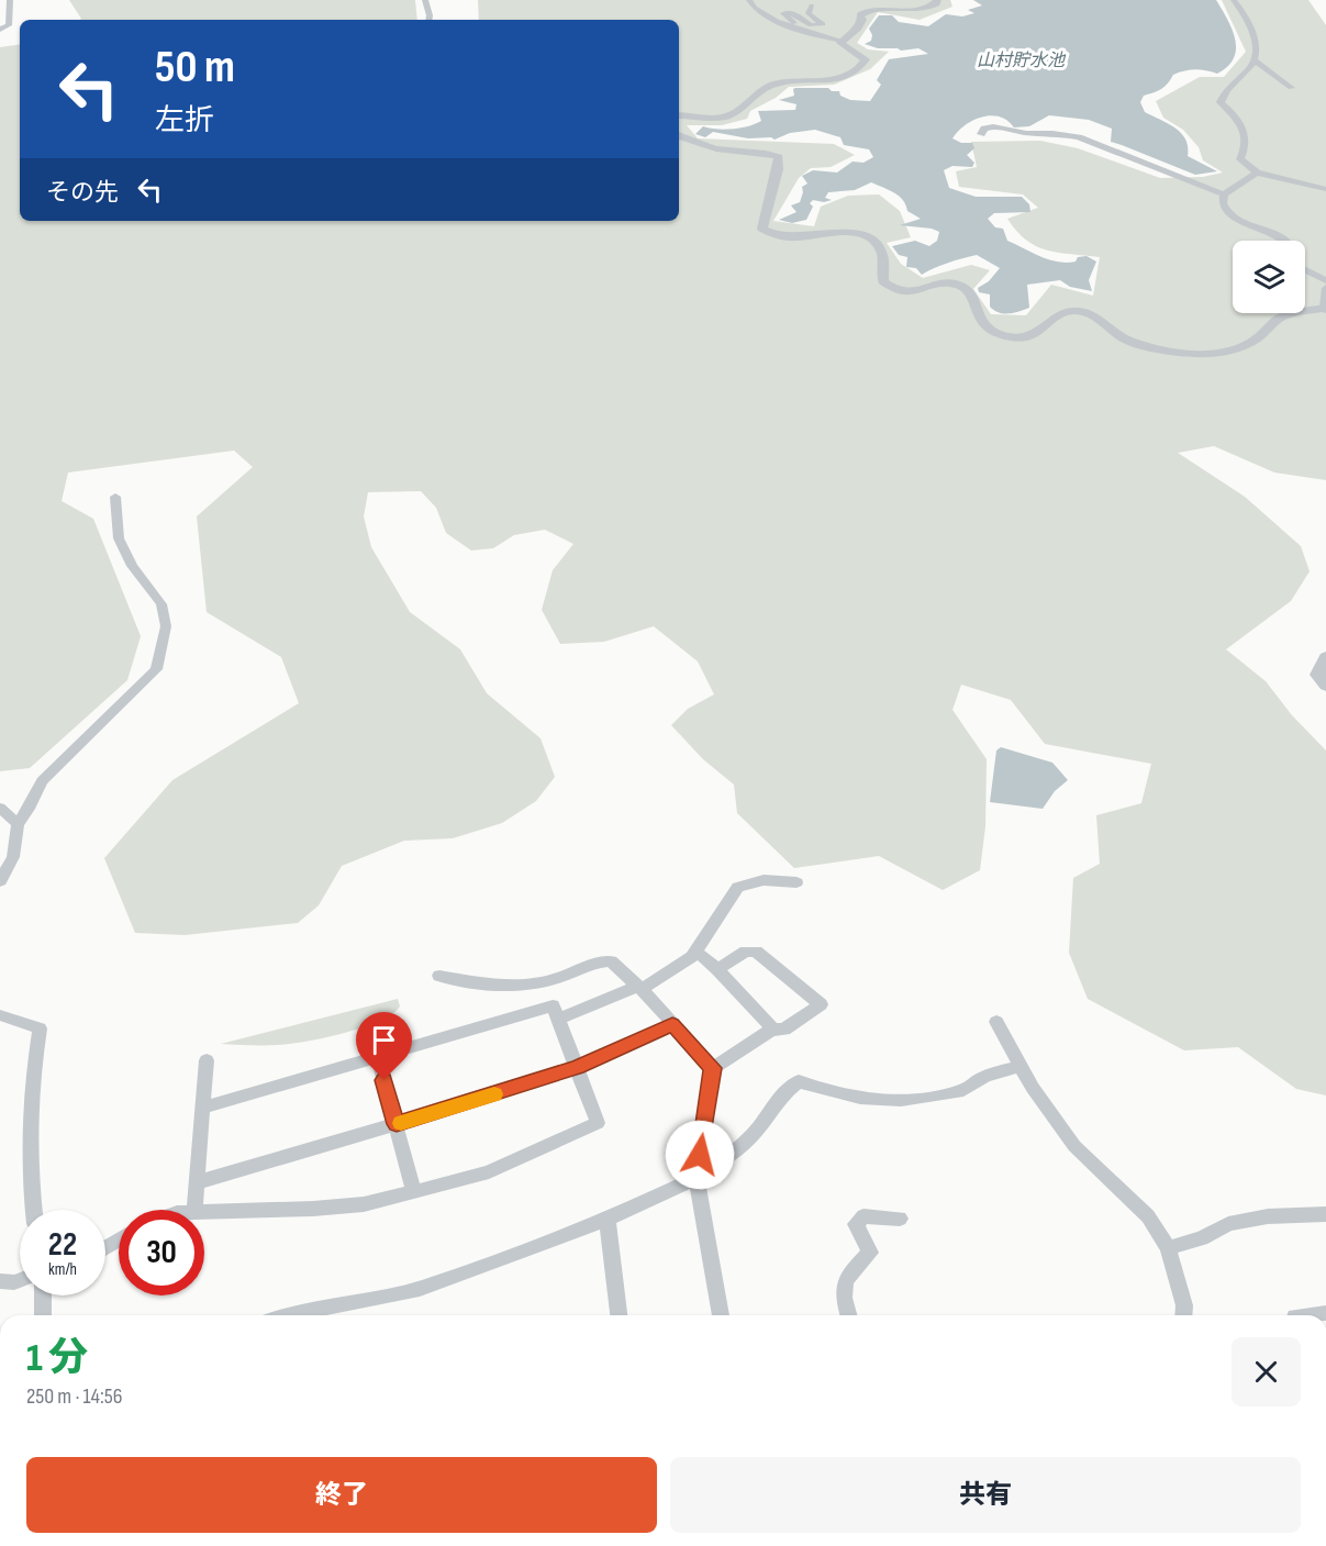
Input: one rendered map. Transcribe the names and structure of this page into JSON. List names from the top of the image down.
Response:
{
  "water": ["山村貯水池"],
  "page": {
    "turn": ["50 m", "左折"],
    "then": "その先",
    "speed": "22 km/h",
    "limit": "30",
    "heading": ["1 分", "250 m · 14:56"],
    "buttons": ["終了", "共有"]
  }
}
